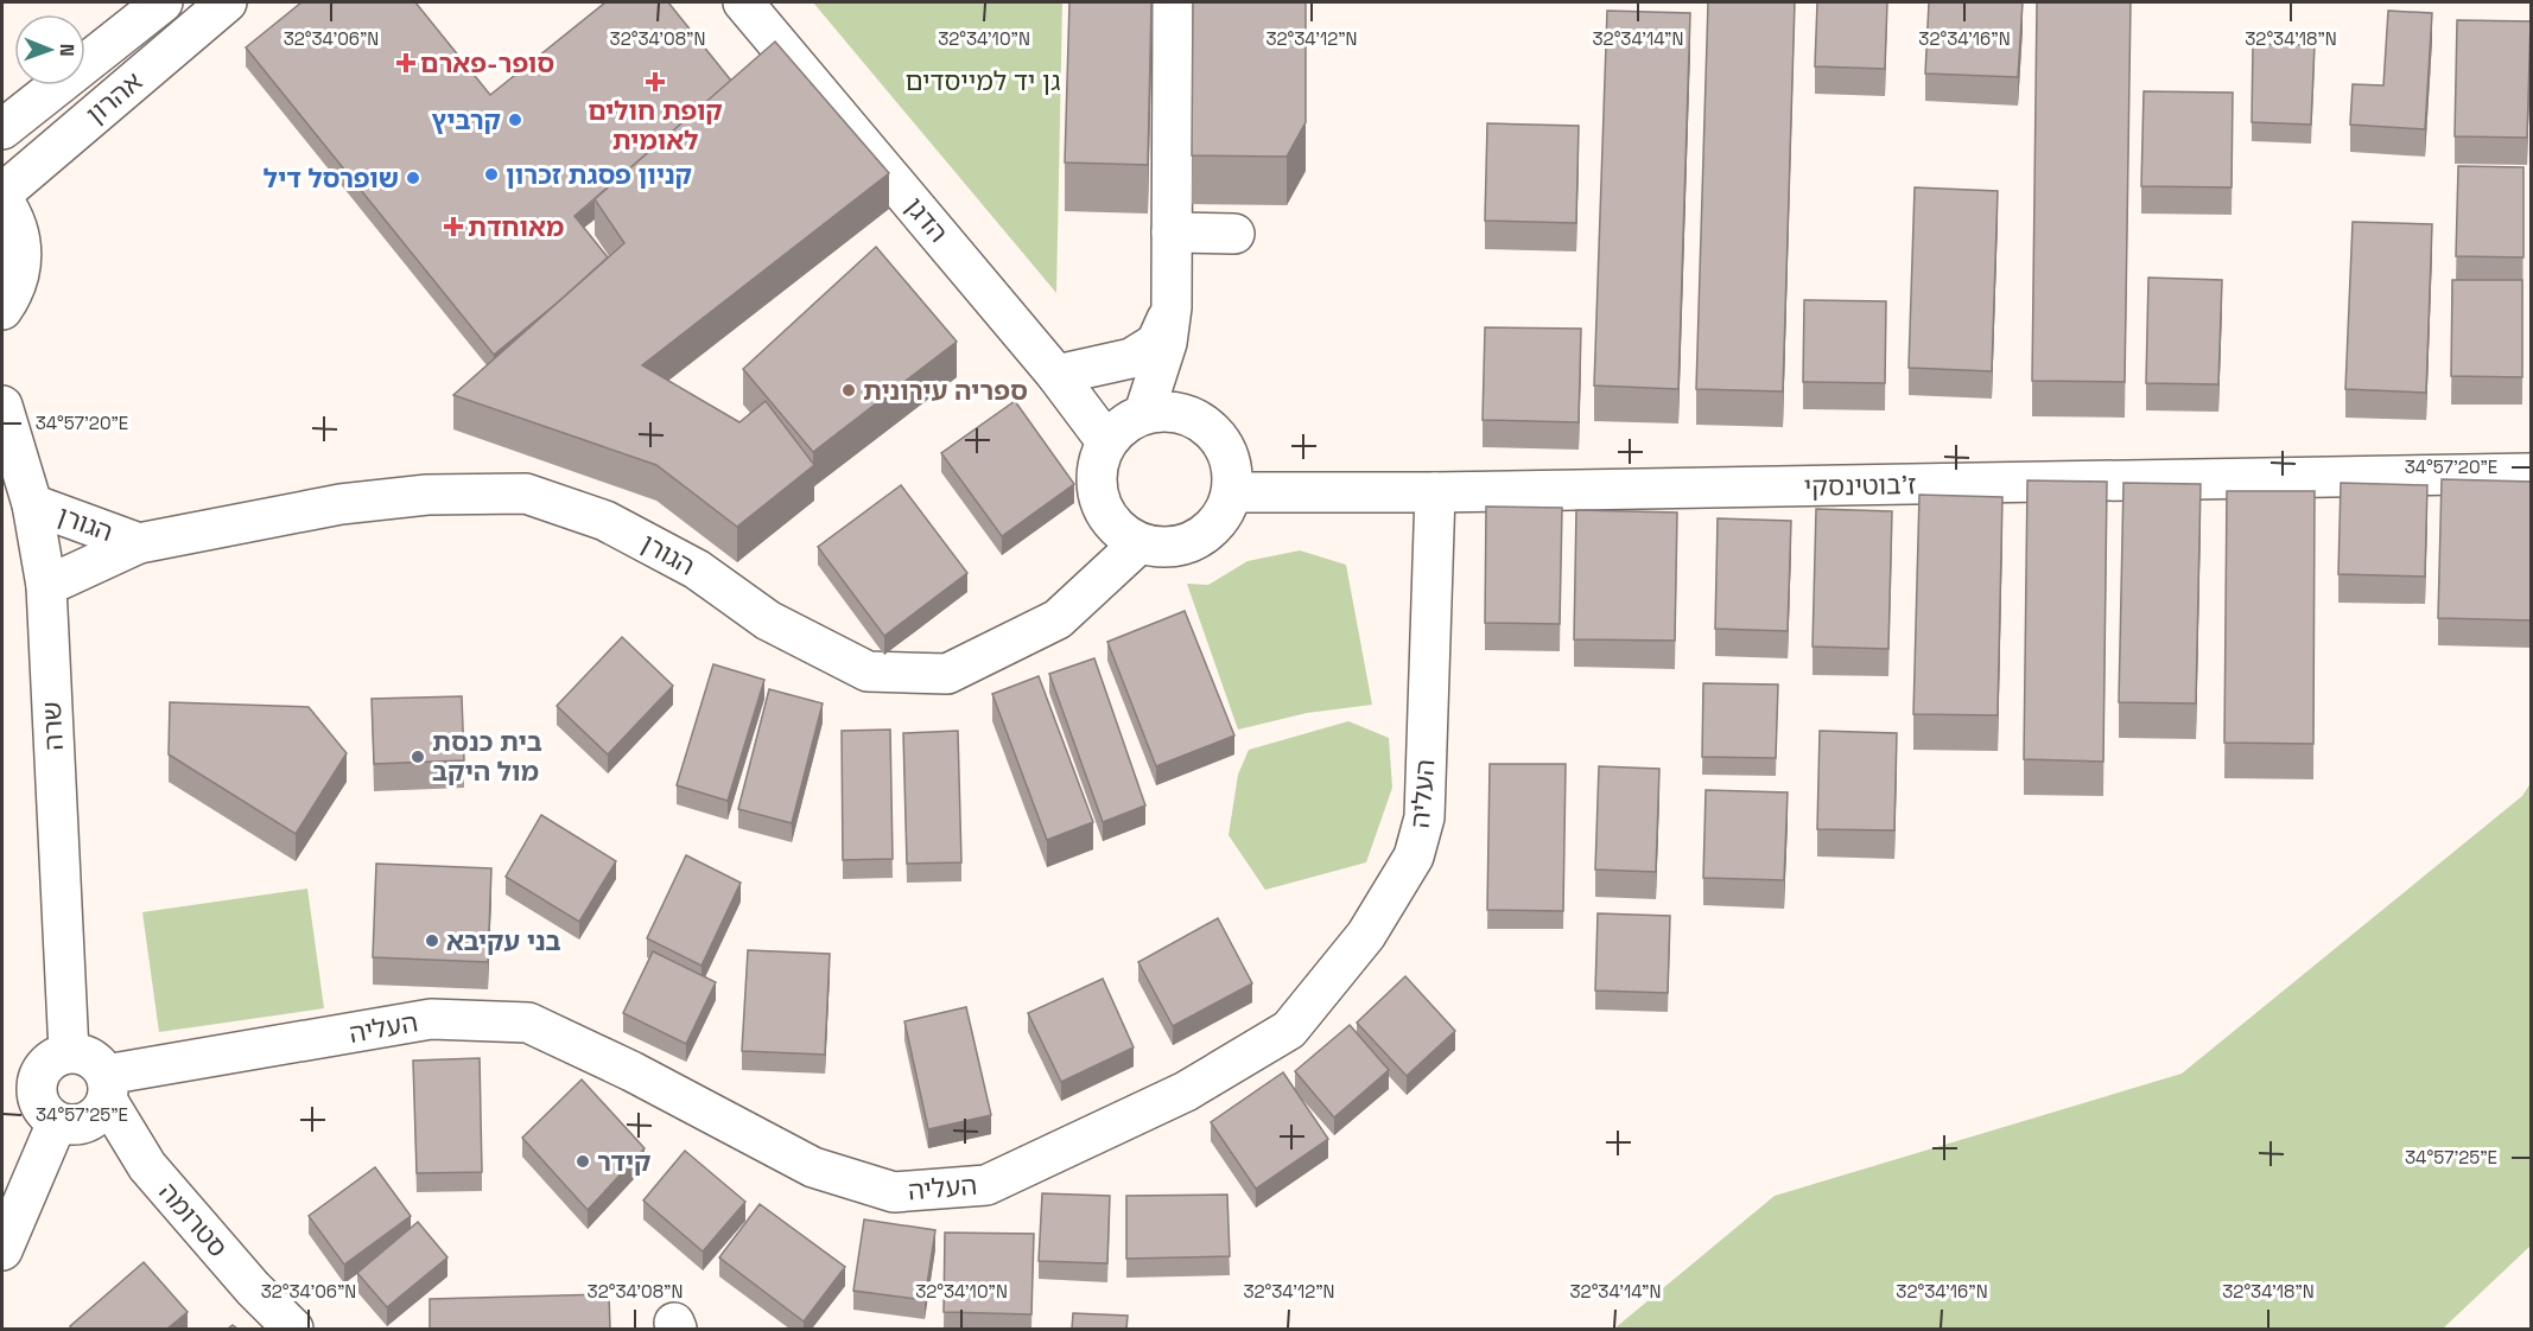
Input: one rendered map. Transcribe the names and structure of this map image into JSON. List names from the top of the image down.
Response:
{
  "streets": {
    "street": [
      "אהרון",
      "הדגן",
      "ז'בוטינסקי",
      "הגורן",
      "שרה",
      "העליה",
      "סטרומה"
    ]
  },
  "crossings": [
    ["הדגן", "ז'בוטינסקי"],
    ["הדגן", "הגורן"],
    ["ז'בוטינסקי", "הגורן"],
    ["ז'בוטינסקי", "העליה"],
    ["הגורן", "שרה"],
    ["שרה", "העליה"],
    ["שרה", "סטרומה"],
    ["העליה", "סטרומה"]
  ],
  "parks": ["גן יד למייסדים"],
  "places": {
    "health": ["סופר-פארם", "קופת חולים לאומית", "מאוחדת"],
    "other": [
      "קרביץ",
      "קניון פסגת זכרון",
      "שופרסל דיל",
      "ספריה עירונית",
      "בית כנסת מול היקב",
      "בני עקיבא",
      "קידר"
    ]
  },
  "north": "right",
  "coordinates": [
    "32°34'06\"N",
    "32°34'08\"N",
    "32°34'10\"N",
    "32°34'12\"N",
    "32°34'14\"N",
    "32°34'16\"N",
    "32°34'18\"N",
    "34°57'20\"E",
    "34°57'25\"E"
  ]
}
